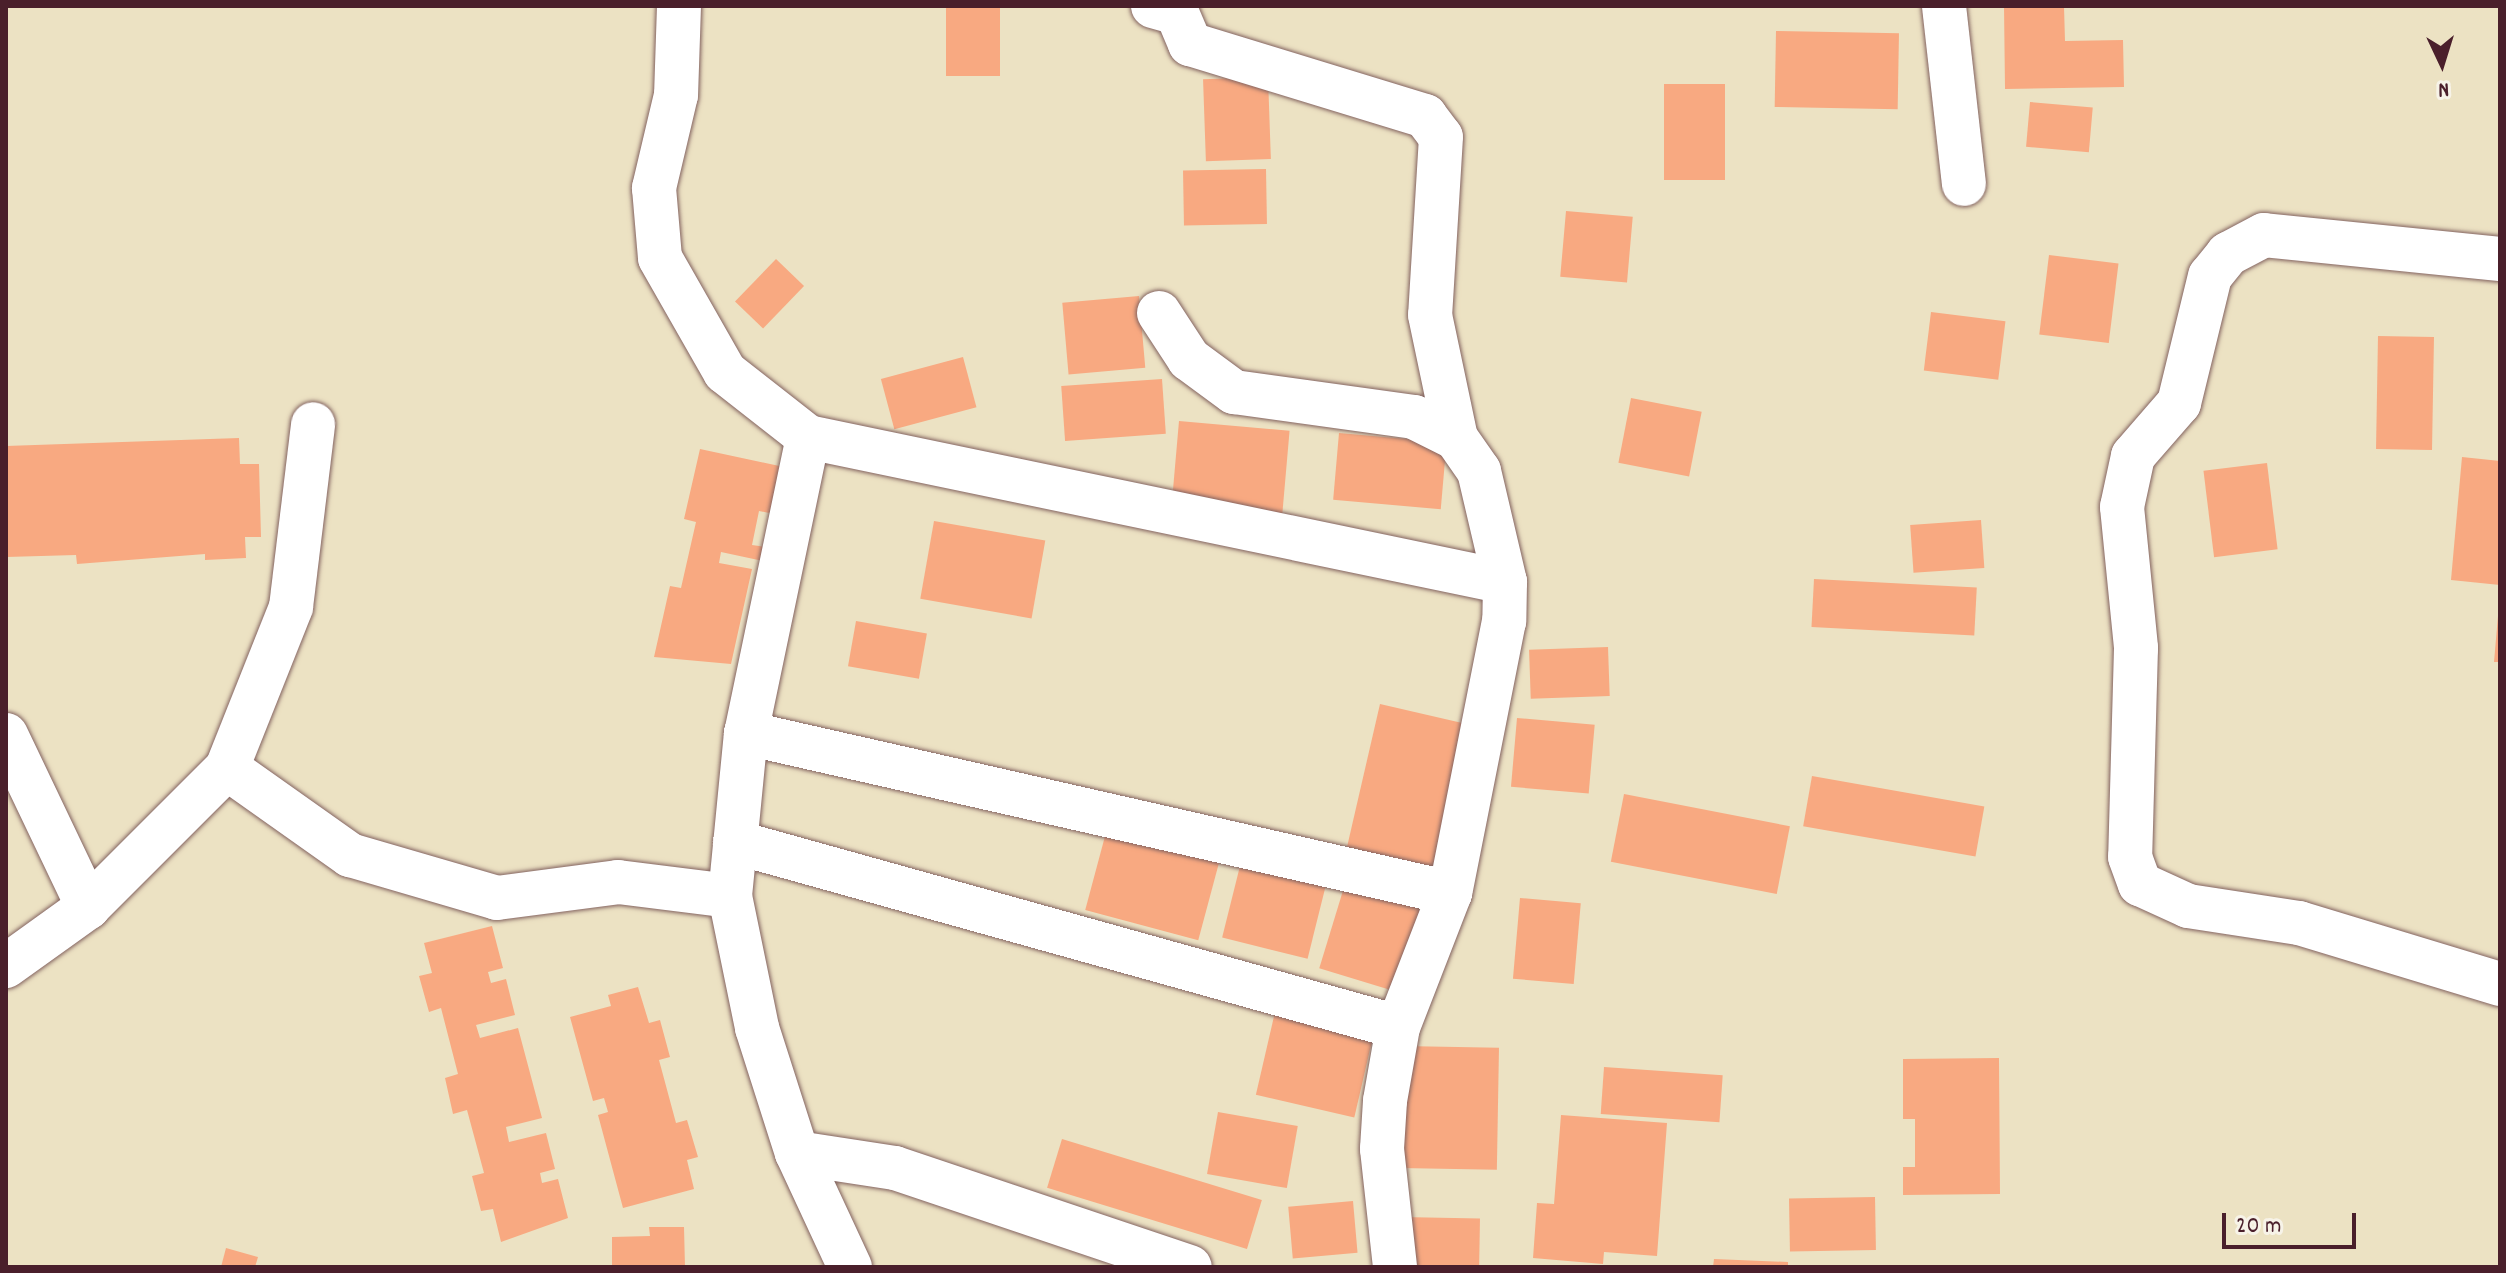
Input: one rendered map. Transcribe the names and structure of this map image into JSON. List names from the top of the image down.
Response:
{
  "scale_bar": "20 m",
  "north": "bottom"
}
